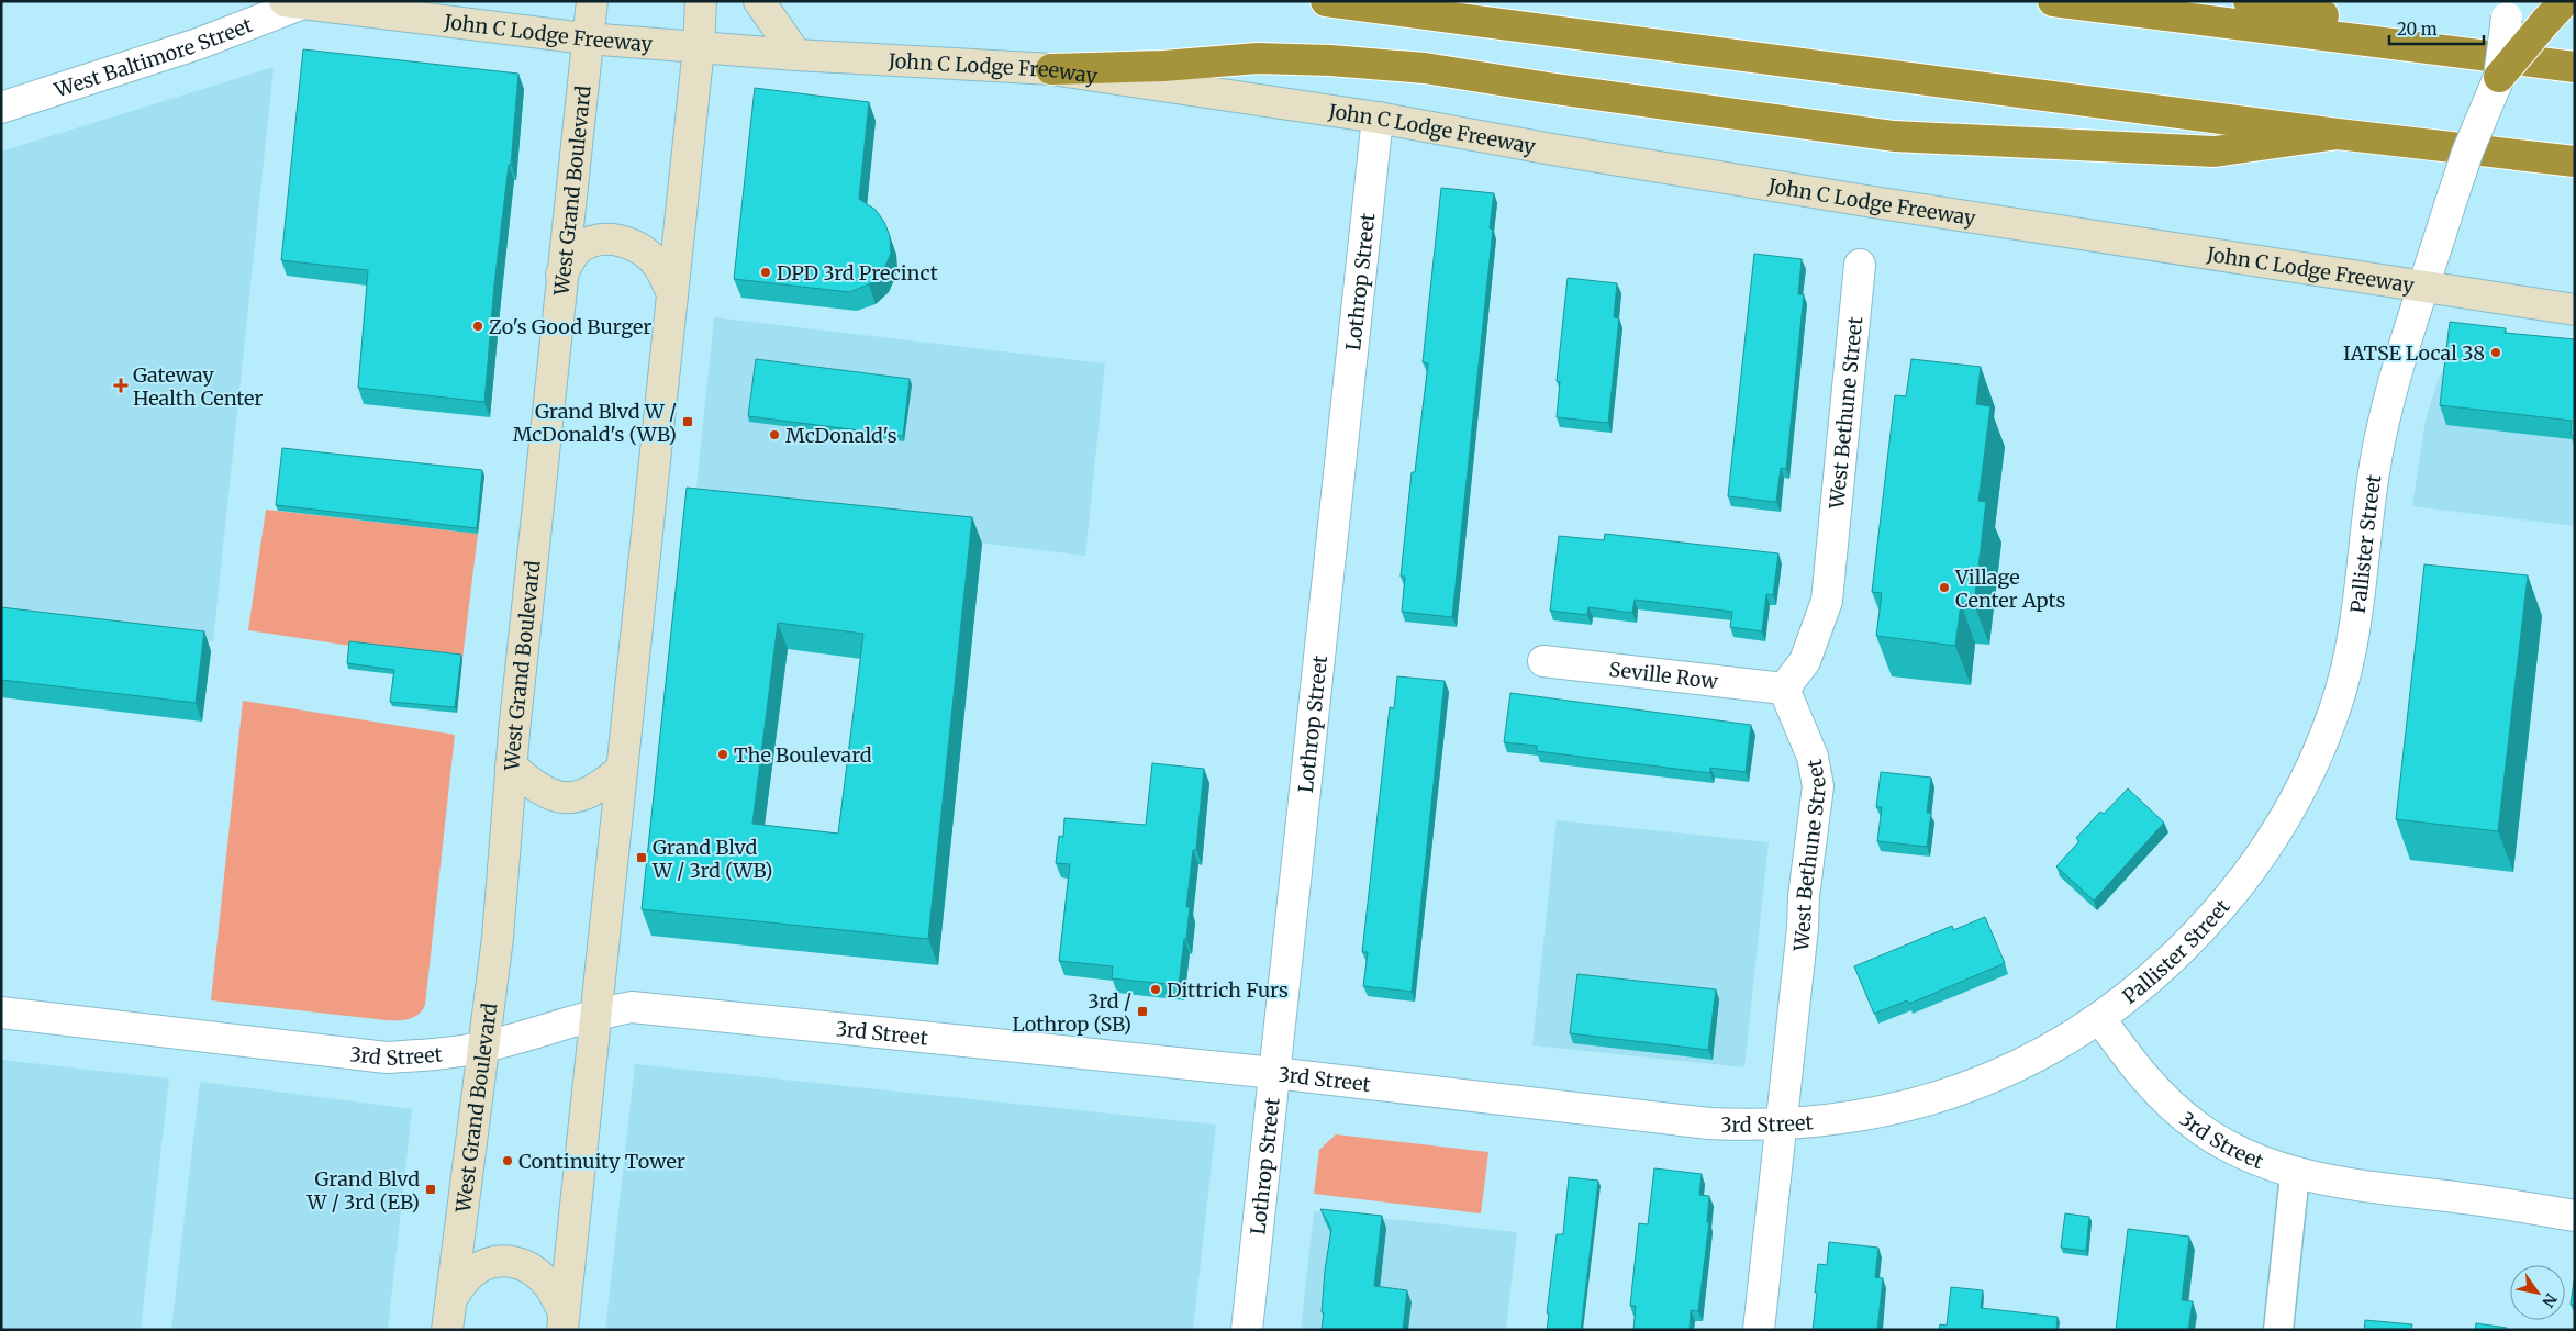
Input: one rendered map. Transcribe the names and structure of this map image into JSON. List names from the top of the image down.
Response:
{
  "streets": {
    "main road": ["John C Lodge Freeway", "West Grand Boulevard"],
    "street": [
      "West Baltimore Street",
      "Lothrop Street",
      "West Bethune Street",
      "Pallister Street",
      "Seville Row",
      "3rd Street"
    ]
  },
  "crossings": [
    ["John C Lodge Freeway", "West Baltimore Street"],
    ["John C Lodge Freeway", "West Grand Boulevard"],
    ["John C Lodge Freeway", "Lothrop Street"],
    ["John C Lodge Freeway", "Pallister Street"],
    ["West Grand Boulevard", "3rd Street"],
    ["Lothrop Street", "3rd Street"],
    ["West Bethune Street", "Seville Row"],
    ["West Bethune Street", "3rd Street"],
    ["Pallister Street", "3rd Street"]
  ],
  "places": {
    "other": [
      "DPD 3rd Precinct",
      "Zo's Good Burger",
      "IATSE Local 38",
      "McDonald's",
      "Village Center Apts",
      "The Boulevard",
      "Dittrich Furs",
      "Continuity Tower"
    ],
    "health": ["Gateway Health Center"],
    "transit": [
      "Grand Blvd W / McDonald's (WB)",
      "Grand Blvd W / 3rd (WB)",
      "3rd / Lothrop (SB)",
      "Grand Blvd W / 3rd (EB)"
    ]
  },
  "scale_bar": "20 m",
  "north": "bottom right"
}
